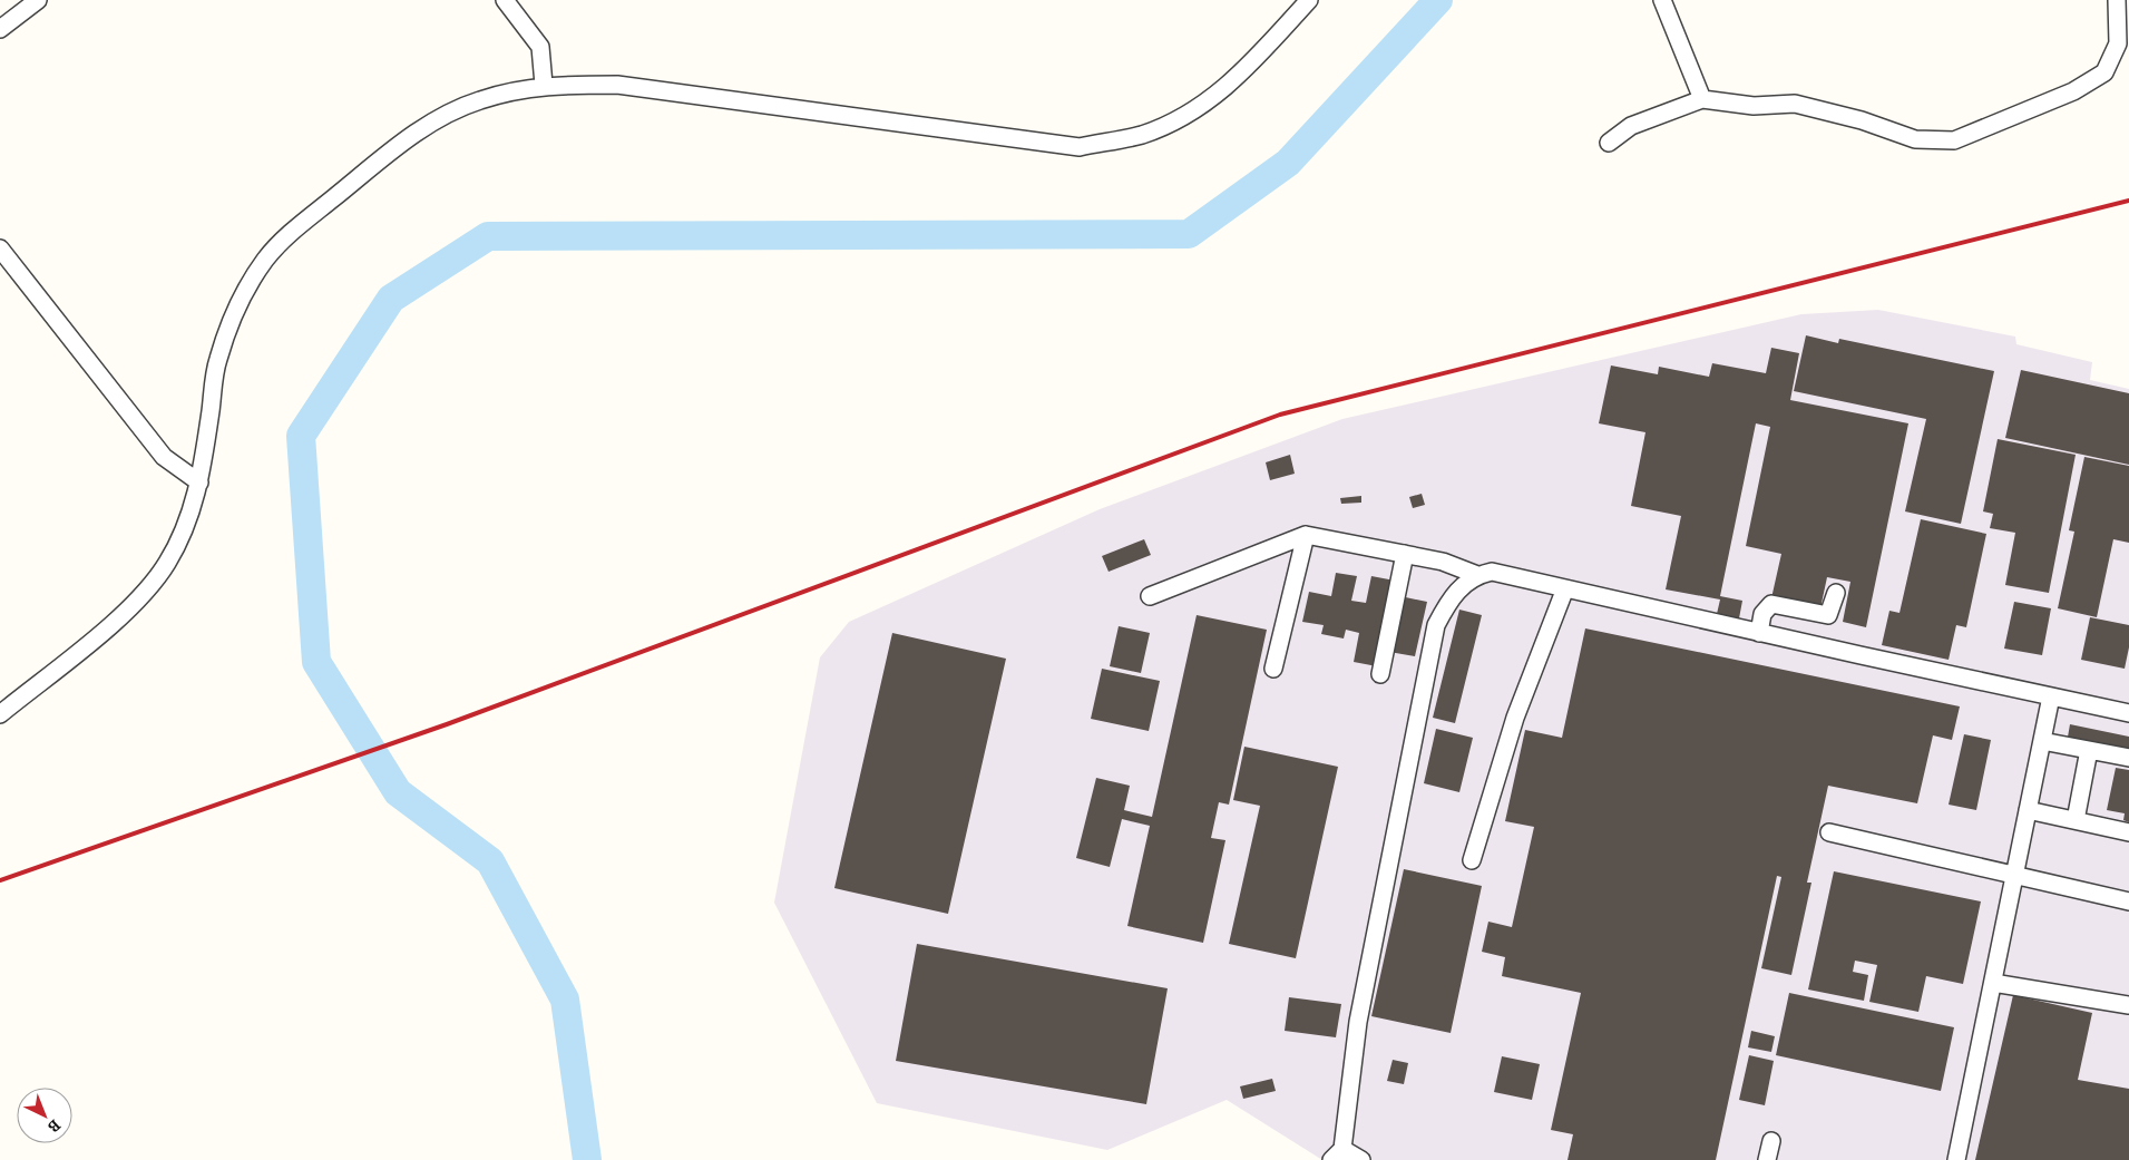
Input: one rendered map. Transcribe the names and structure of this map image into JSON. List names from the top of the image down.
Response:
{
  "north": "bottom right"
}
